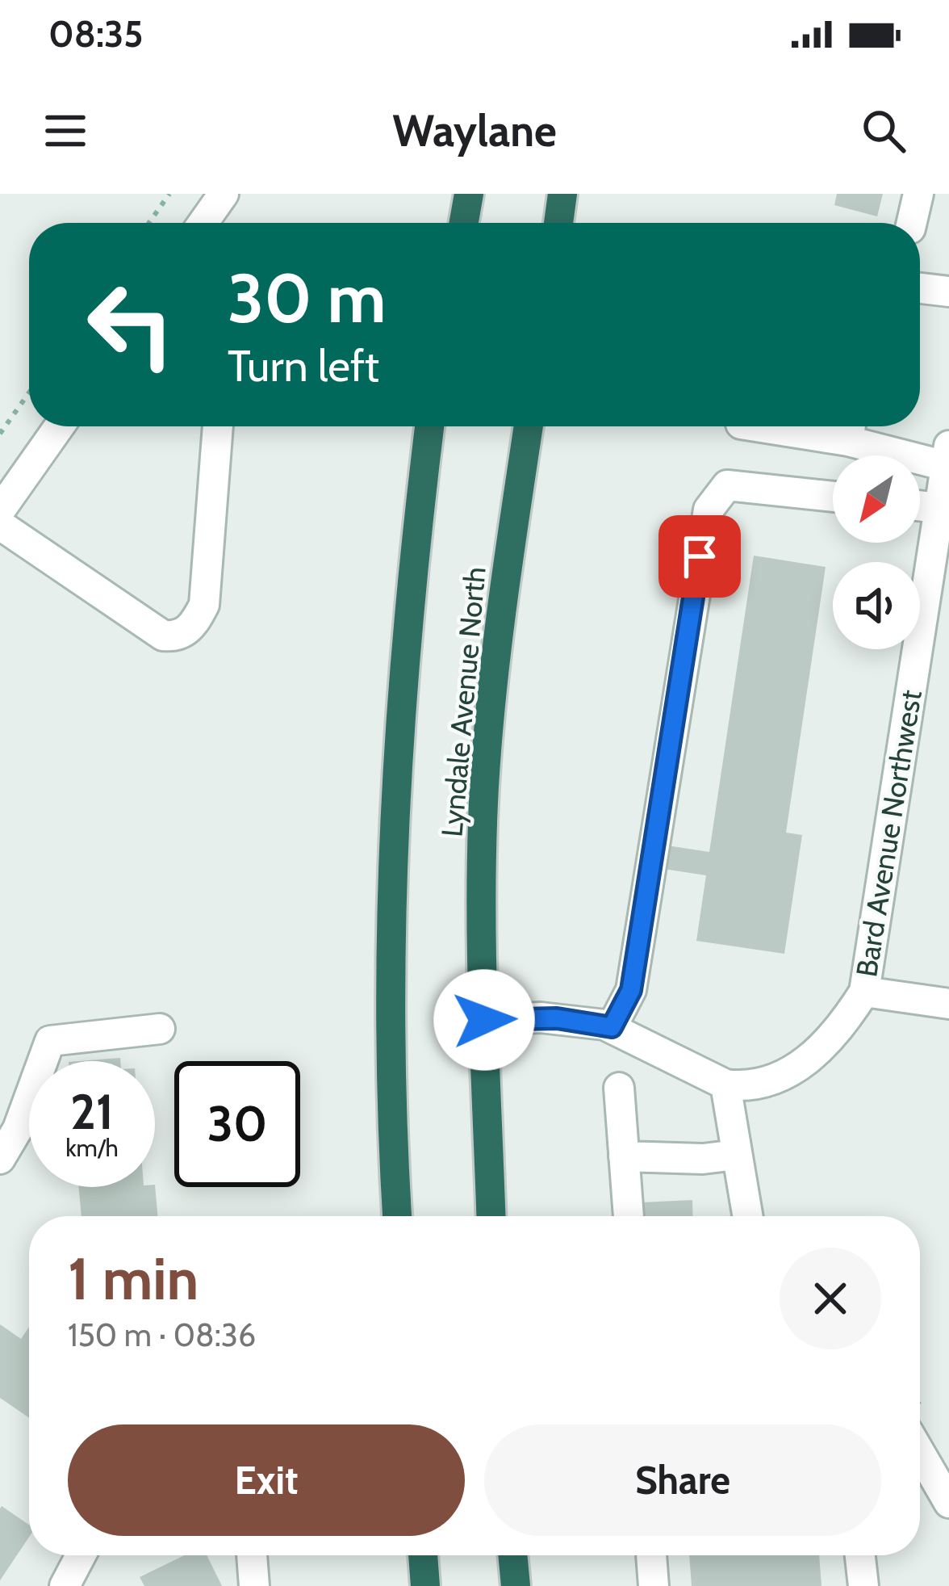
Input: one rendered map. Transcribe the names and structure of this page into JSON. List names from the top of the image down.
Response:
{
  "streets": {
    "highway": ["Lyndale Avenue North"],
    "street": ["Bard Avenue Northwest"]
  },
  "north": "bottom left",
  "page": {
    "status": "08:35",
    "header": "Waylane",
    "turn": ["30 m", "Turn left"],
    "speed": "21 km/h",
    "limit": "30",
    "heading": ["1 min", "150 m · 08:36"],
    "buttons": ["Exit", "Share"]
  }
}
